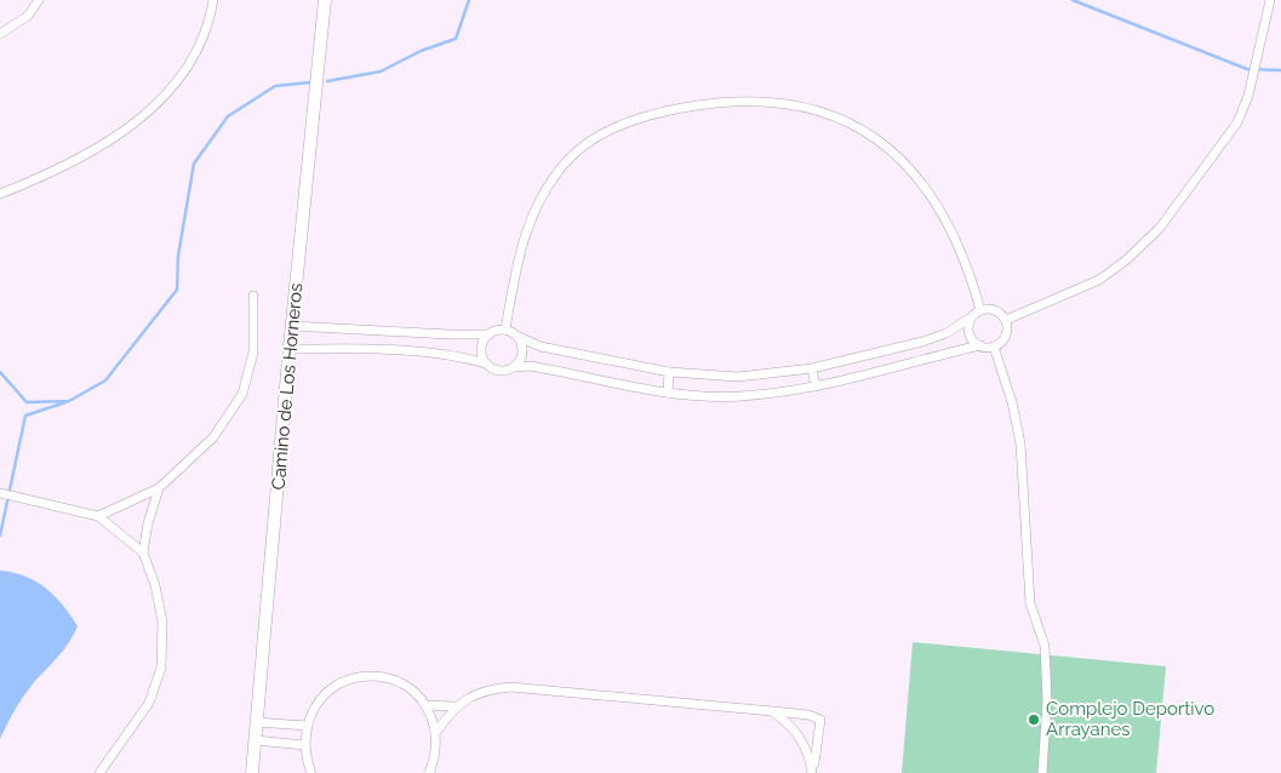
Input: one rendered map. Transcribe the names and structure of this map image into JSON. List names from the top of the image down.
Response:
{
  "streets": {
    "street": ["Camino de Los Horneros"]
  },
  "places": ["Complejo Deportivo Arrayanes"]
}
